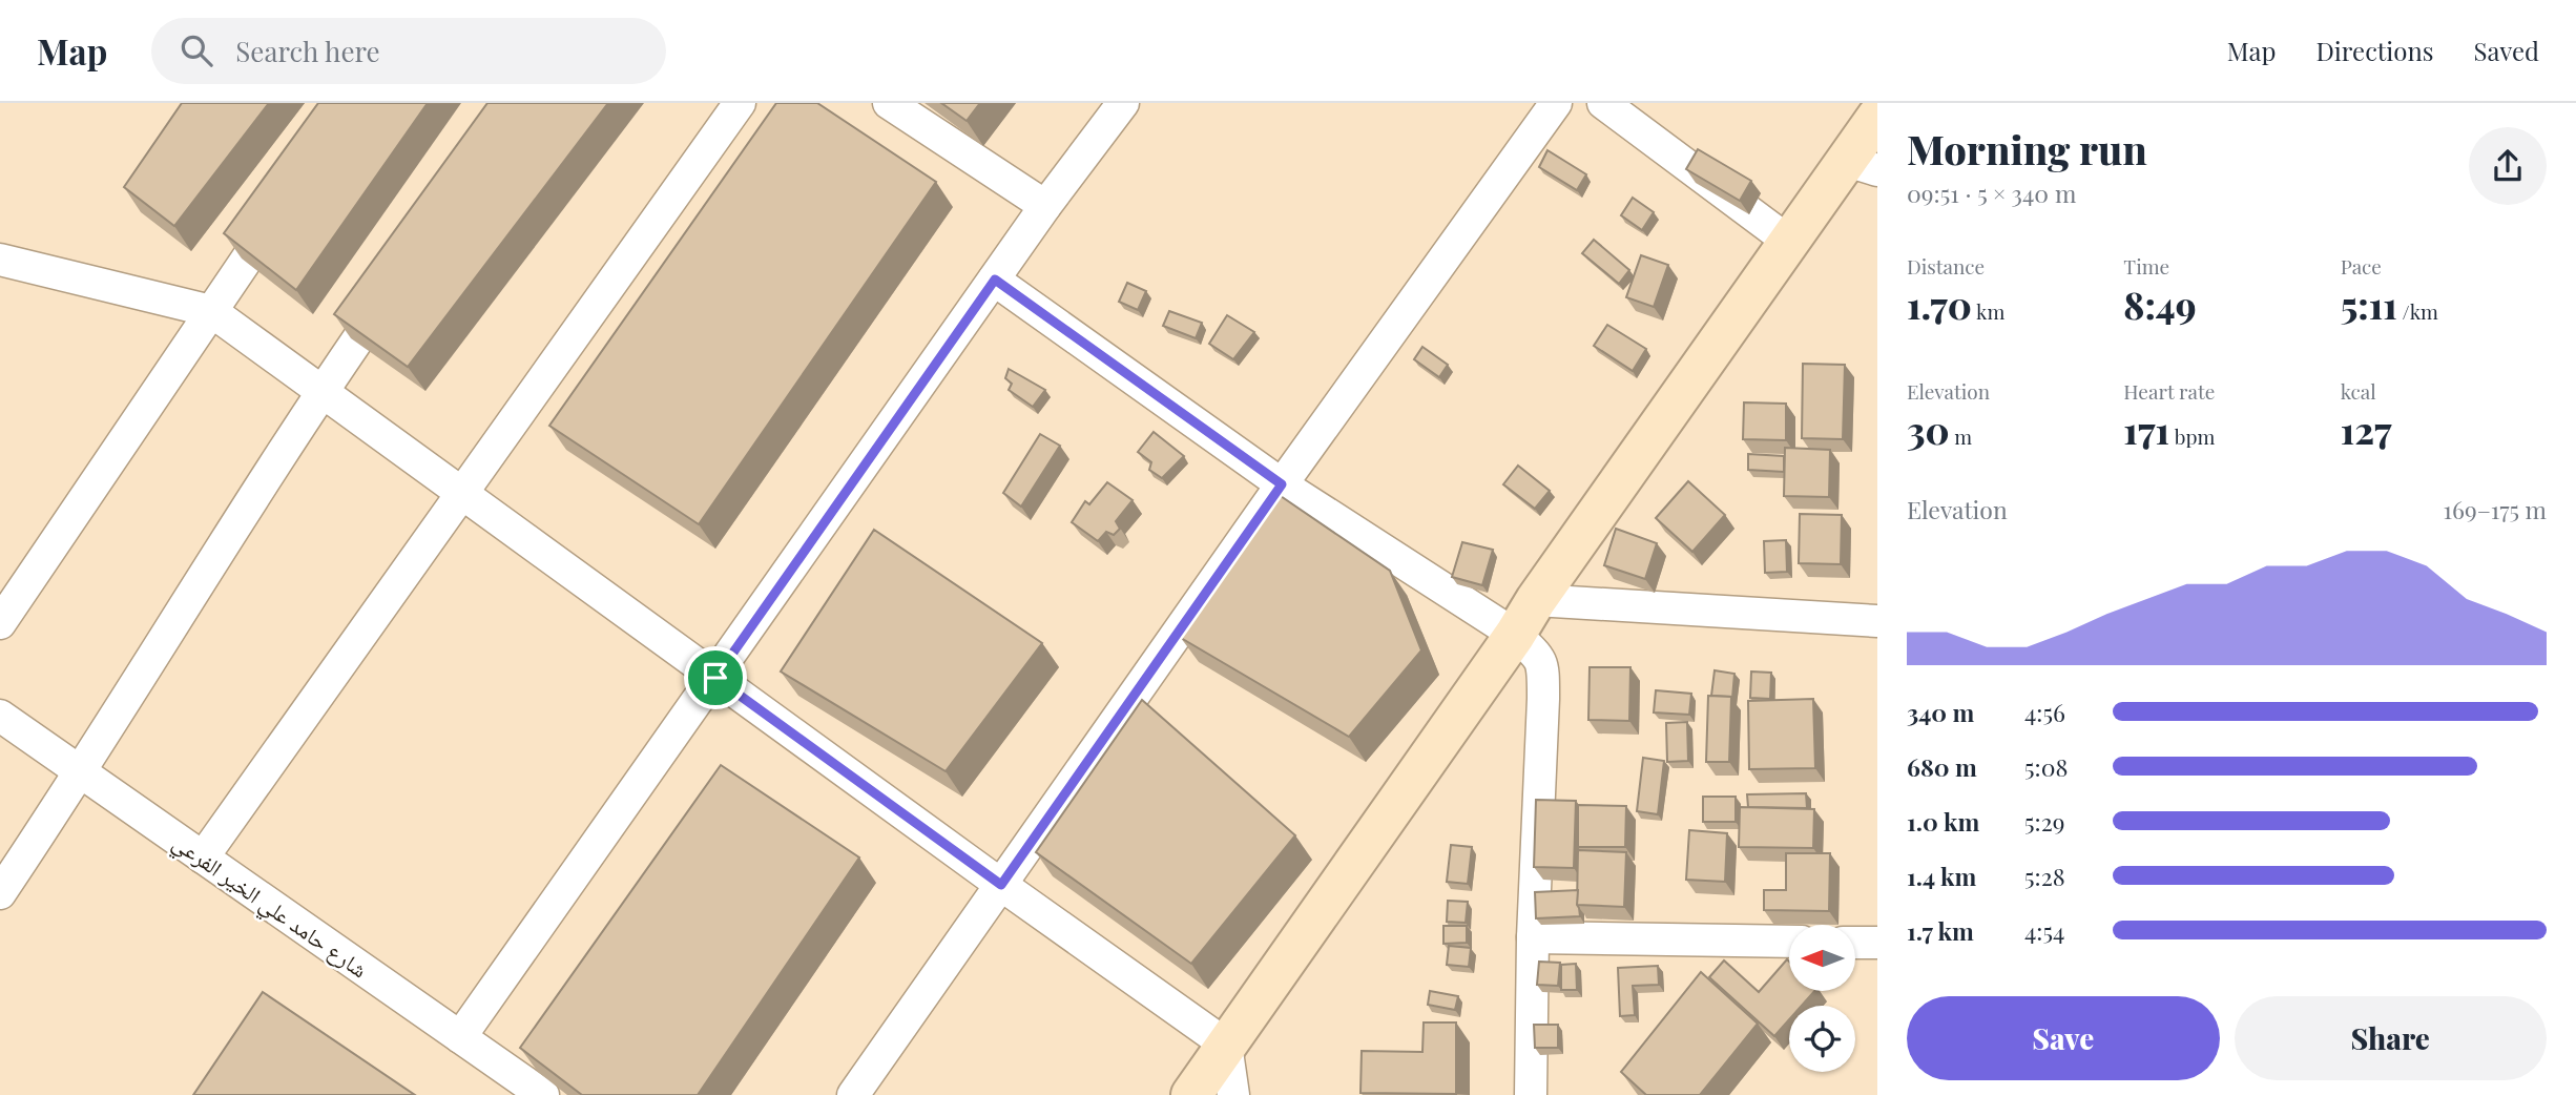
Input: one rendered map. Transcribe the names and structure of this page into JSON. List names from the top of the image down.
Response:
{
  "streets": {
    "street": ["شارع حامد علي الخير الفرعي"]
  },
  "north": "left",
  "page": {
    "header": "Map",
    "search": "Search here",
    "nav": ["Map", "Directions", "Saved"],
    "heading": ["Morning run", "09:51 · 5 × 340 m"],
    "stats": [
      ["Distance", "1.70 km"],
      ["Time", "8:49"],
      ["Pace", "5:11 /km"],
      ["Elevation", "30 m"],
      ["Heart rate", "171 bpm"],
      ["kcal", "127"]
    ],
    "chart": ["Elevation", "169–175 m"],
    "list": [
      {
        "name": "340 m",
        "note": "4:56"
      },
      {
        "name": "680 m",
        "note": "5:08"
      },
      {
        "name": "1.0 km",
        "note": "5:29"
      },
      {
        "name": "1.4 km",
        "note": "5:28"
      },
      {
        "name": "1.7 km",
        "note": "4:54"
      }
    ],
    "buttons": ["Save", "Share"]
  }
}
